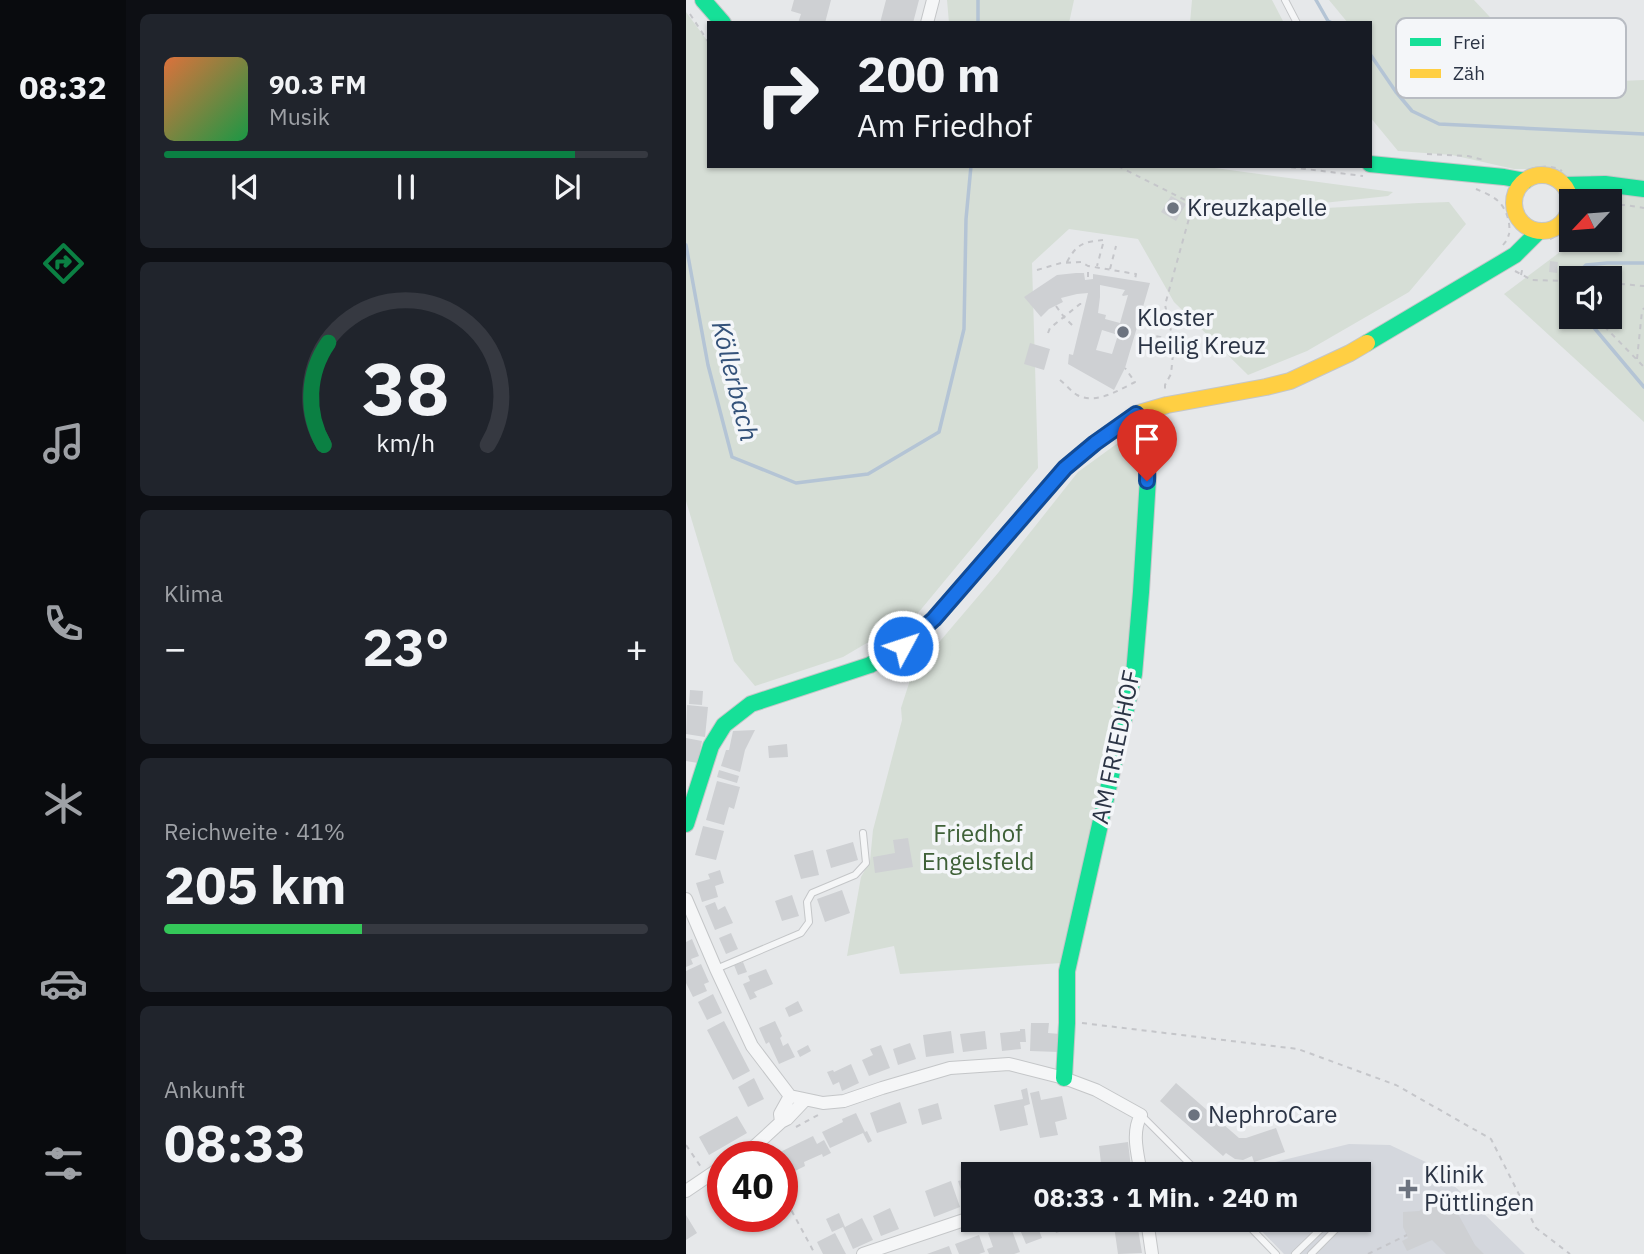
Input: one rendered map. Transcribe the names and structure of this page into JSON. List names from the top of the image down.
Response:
{
  "streets": {
    "street": ["AM FRIEDHOF"]
  },
  "water": ["Köllerbach"],
  "parks": ["Friedhof Engelsfeld"],
  "places": {
    "other": ["Kreuzkapelle", "Kloster Heilig Kreuz", "NephroCare"],
    "health": ["Klinik Püttlingen"]
  },
  "legend": ["Frei", "Zäh"],
  "north": "bottom left",
  "page": {
    "tabs": "08:32",
    "turn": ["200 m", "Am Friedhof"],
    "song": ["90.3 FM", "Musik"],
    "tile": [
      "Klima",
      ["Reichweite · 41%", "205 km"],
      ["Ankunft", "08:33"]
    ],
    "heat": ["−", "23°", "+"],
    "limit": "40",
    "trip": "08:33 · 1 Min. · 240 m",
    "gauge": ["38", "km/h"]
  }
}
